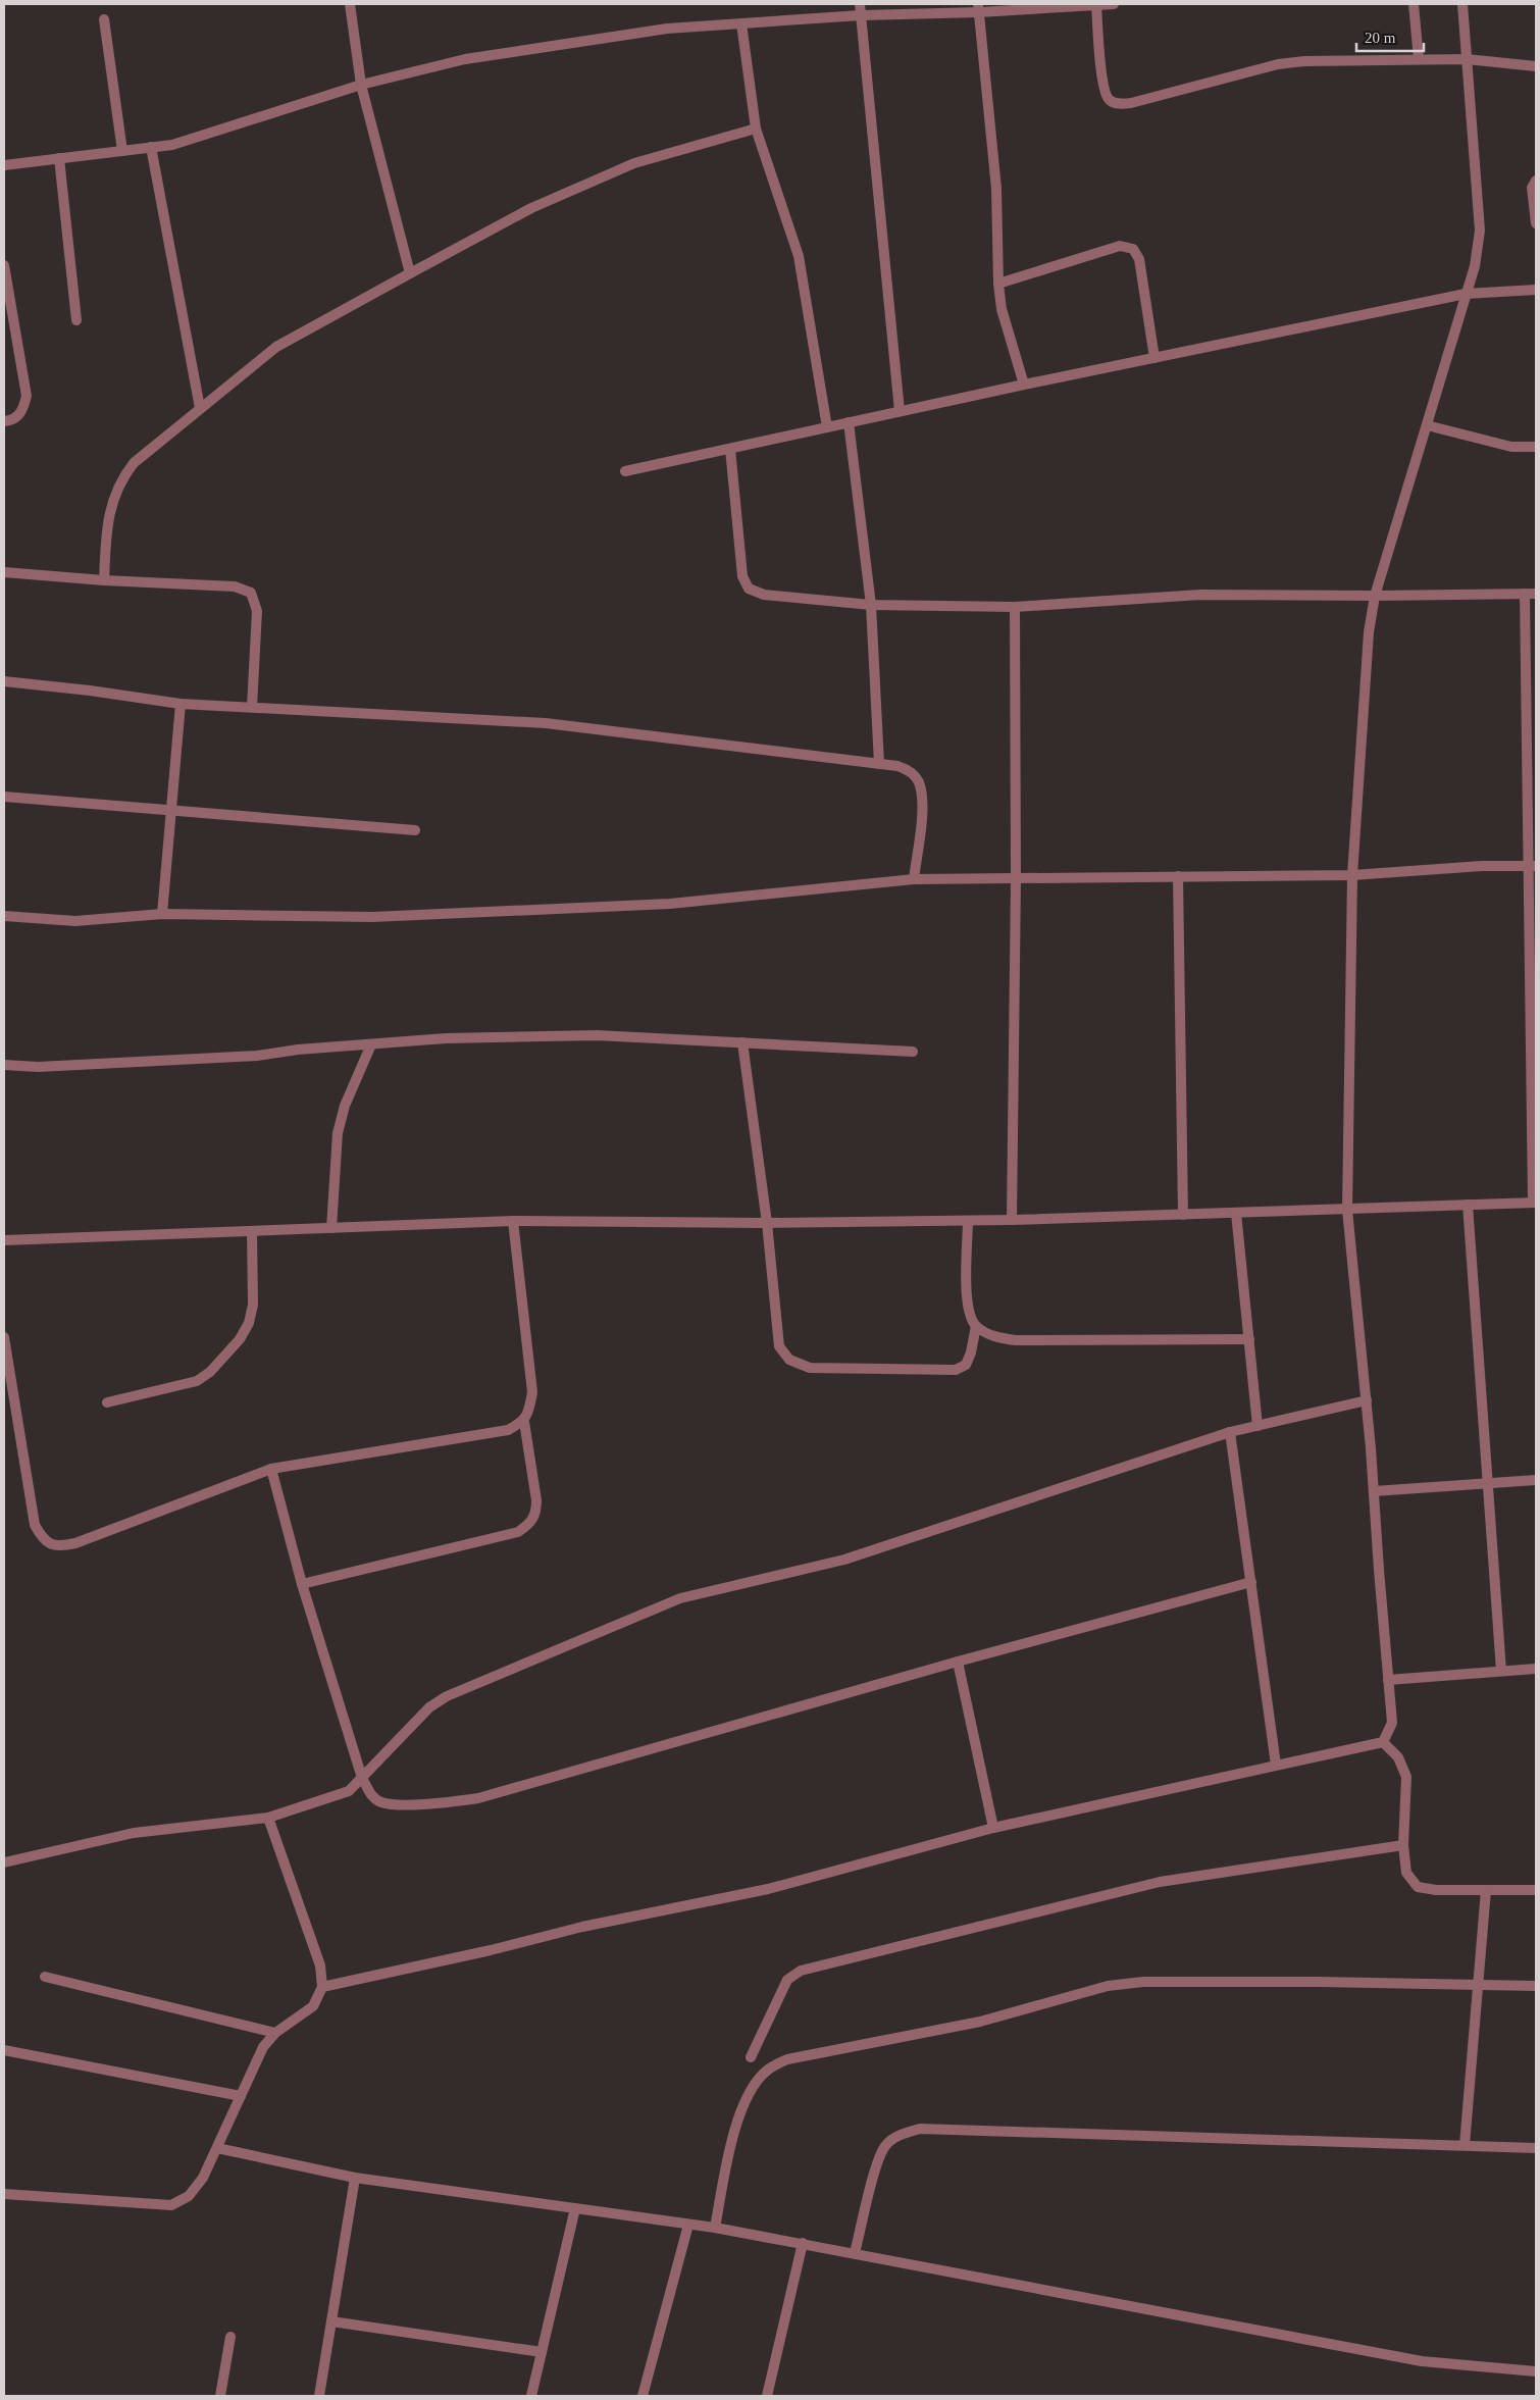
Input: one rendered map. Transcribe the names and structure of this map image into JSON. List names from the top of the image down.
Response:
{
  "scale_bar": "20 m"
}
